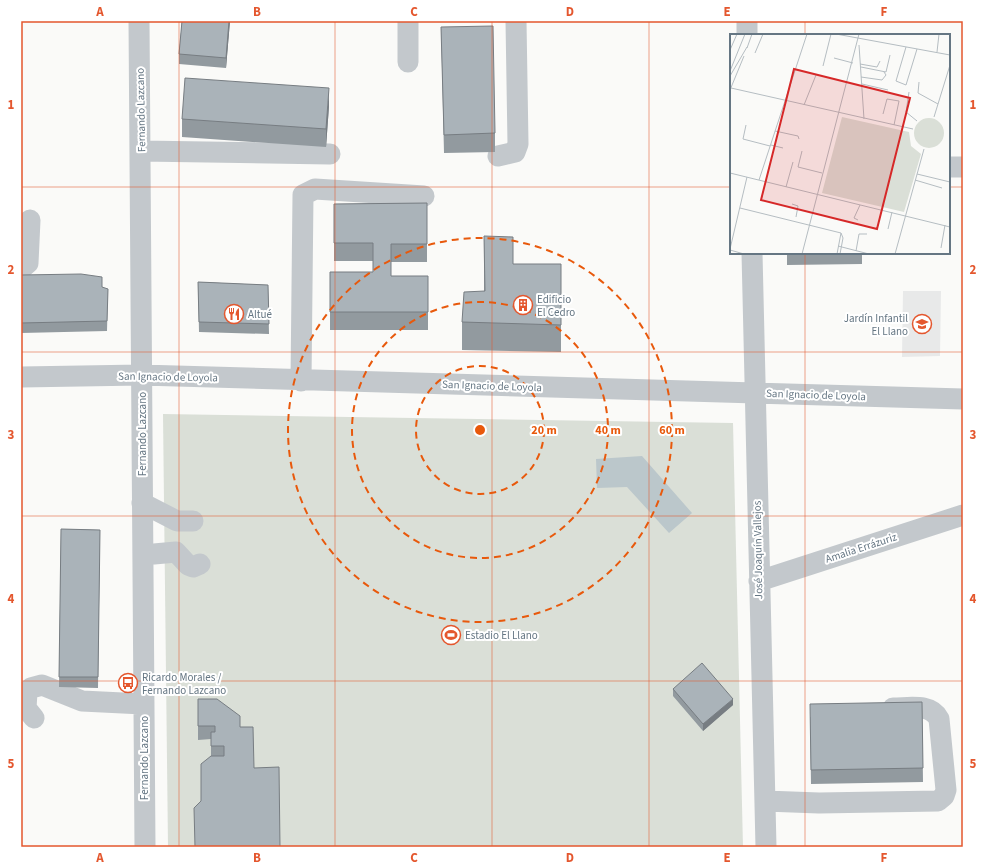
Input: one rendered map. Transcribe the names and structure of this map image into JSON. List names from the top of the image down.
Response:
{
  "streets": {
    "street": [
      "Fernando Lazcano",
      "San Ignacio de Loyola",
      "Amalia Errázuriz",
      "José Joaquín Vallejos"
    ]
  },
  "crossings": [
    ["Fernando Lazcano", "San Ignacio de Loyola"],
    ["San Ignacio de Loyola", "José Joaquín Vallejos"],
    ["Amalia Errázuriz", "José Joaquín Vallejos"]
  ],
  "places": {
    "building": ["Edificio El Cedro"],
    "restaurant": ["Altué"],
    "school or university": ["Jardín Infantil El Llano"],
    "sports": ["Estadio El Llano"],
    "bus stop": ["Ricardo Morales / Fernando Lazcano"]
  },
  "grid": {
    "columns": [
      "A",
      "B",
      "C",
      "D",
      "E",
      "F"
    ],
    "rows": [
      "1",
      "2",
      "3",
      "4",
      "5"
    ]
  },
  "rings": ["20 m", "40 m", "60 m"]
}
